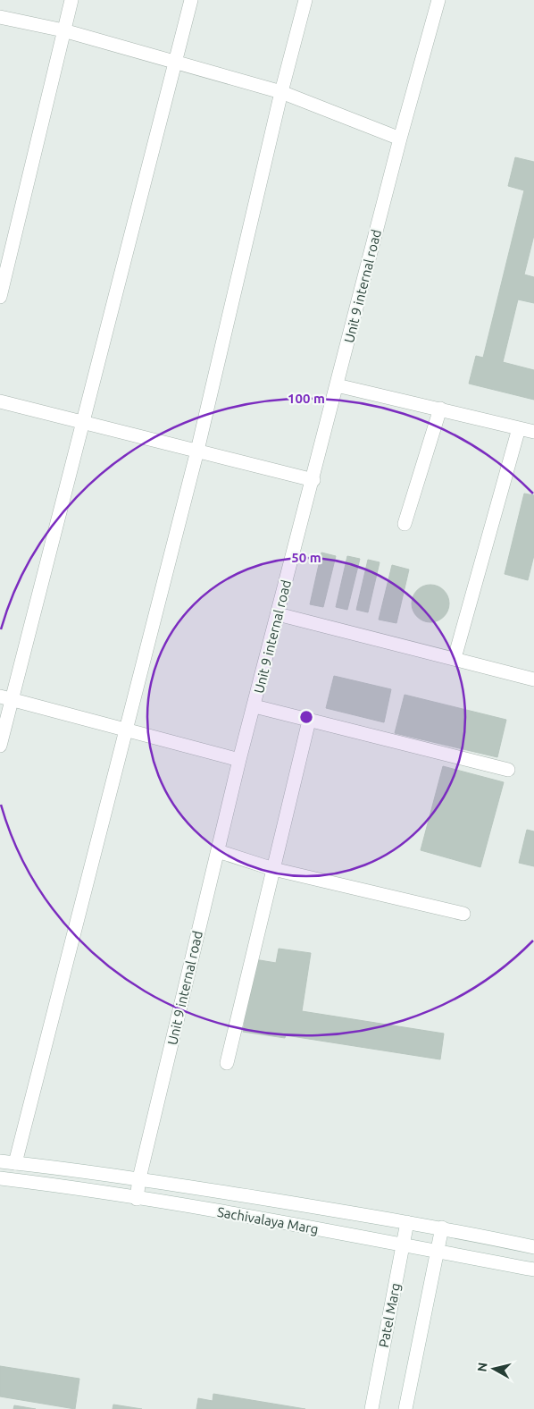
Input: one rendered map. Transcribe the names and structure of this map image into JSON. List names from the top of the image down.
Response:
{
  "streets": {
    "street": ["Unit 9 internal road", "Sachivalaya Marg", "Patel Marg"]
  },
  "crossings": [
    ["Unit 9 internal road", "Sachivalaya Marg"],
    ["Sachivalaya Marg", "Patel Marg"]
  ],
  "north": "left",
  "rings": ["100 m", "50 m"]
}
